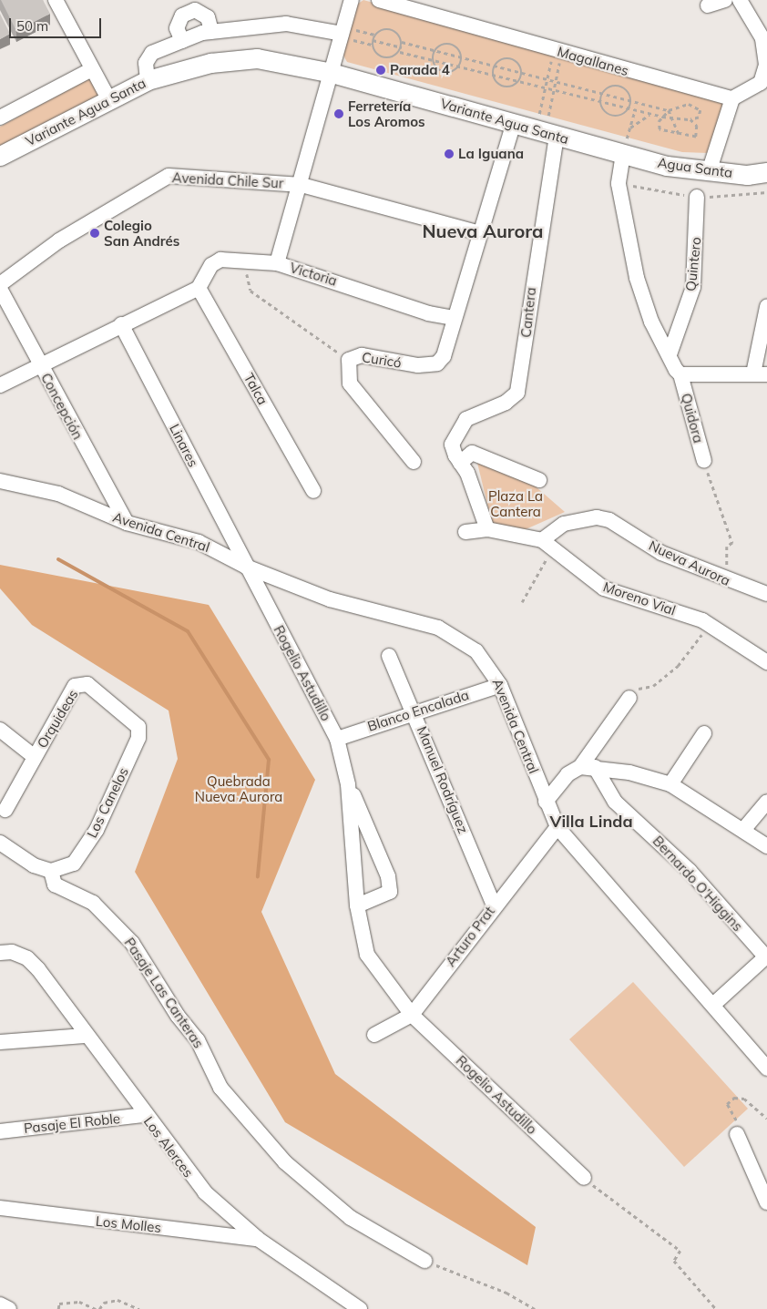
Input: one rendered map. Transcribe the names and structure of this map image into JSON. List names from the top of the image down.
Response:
{
  "streets": {
    "main road": ["Variante Agua Santa", "Agua Santa"],
    "street": [
      "Magallanes",
      "Avenida Chile Sur",
      "Quintero",
      "Victoria",
      "Cantera",
      "Curicó",
      "Talca",
      "Concepción",
      "Quidora",
      "Linares",
      "Avenida Central",
      "Nueva Aurora",
      "Moreno Vial",
      "Rogelio Astudillo",
      "Blanco Encalada",
      "Orquideas",
      "Manuel Rodríguez",
      "Los Canelos",
      "Bernardo O’Higgins",
      "Arturo Prat",
      "Pasaje Las Canteras",
      "Pasaje El Roble",
      "Los Alerces",
      "Los Molles"
    ]
  },
  "crossings": [
    ["Variante Agua Santa", "Agua Santa"],
    ["Variante Agua Santa", "Cantera"],
    ["Quintero", "Quidora"],
    ["Victoria", "Curicó"],
    ["Victoria", "Talca"],
    ["Concepción", "Avenida Central"],
    ["Linares", "Avenida Central"],
    ["Linares", "Rogelio Astudillo"],
    ["Avenida Central", "Rogelio Astudillo"],
    ["Avenida Central", "Blanco Encalada"],
    ["Avenida Central", "Arturo Prat"],
    ["Nueva Aurora", "Moreno Vial"],
    ["Rogelio Astudillo", "Blanco Encalada"],
    ["Rogelio Astudillo", "Arturo Prat"],
    ["Blanco Encalada", "Manuel Rodríguez"],
    ["Orquideas", "Los Canelos"],
    ["Manuel Rodríguez", "Arturo Prat"],
    ["Los Canelos", "Pasaje Las Canteras"],
    ["Pasaje El Roble", "Los Alerces"],
    ["Los Alerces", "Los Molles"]
  ],
  "districts": ["Nueva Aurora", "Villa Linda"],
  "parks": ["Plaza La Cantera", "Quebrada Nueva Aurora"],
  "places": [
    "Parada 4",
    "Ferretería Los Aromos",
    "La Iguana",
    "Colegio San Andrés"
  ],
  "scale_bar": "50 m"
}
